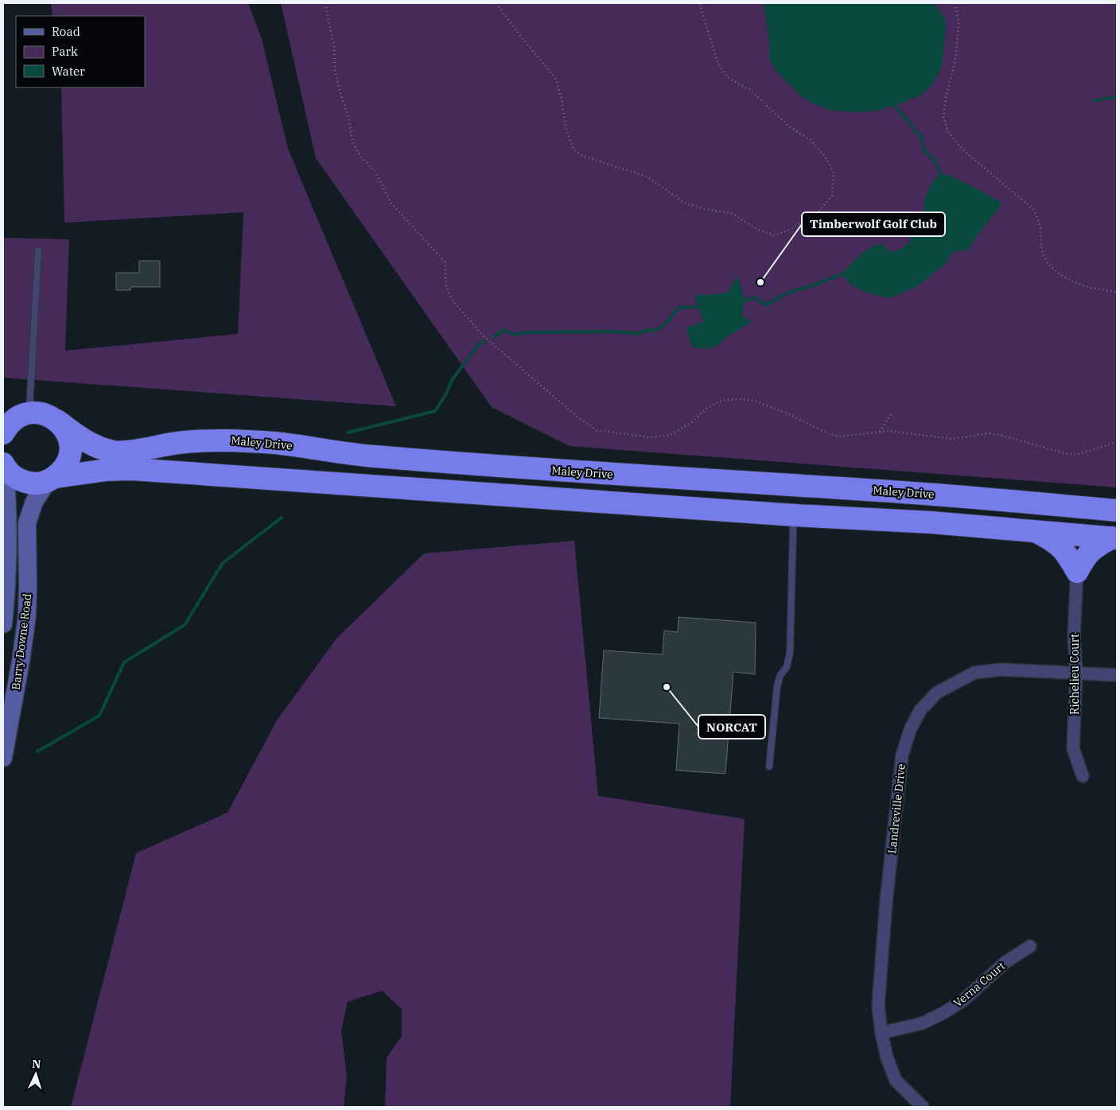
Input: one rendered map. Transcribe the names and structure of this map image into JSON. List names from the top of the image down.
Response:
{
  "streets": {
    "highway": ["Maley Drive"],
    "main road": ["Barry Downe Road"],
    "street": ["Richelieu Court", "Landreville Drive", "Verna Court"]
  },
  "crossings": [
    ["Richelieu Court", "Landreville Drive"],
    ["Landreville Drive", "Verna Court"]
  ],
  "places": ["Timberwolf Golf Club", "NORCAT"],
  "legend": ["Road", "Park", "Water"],
  "north": "top"
}
